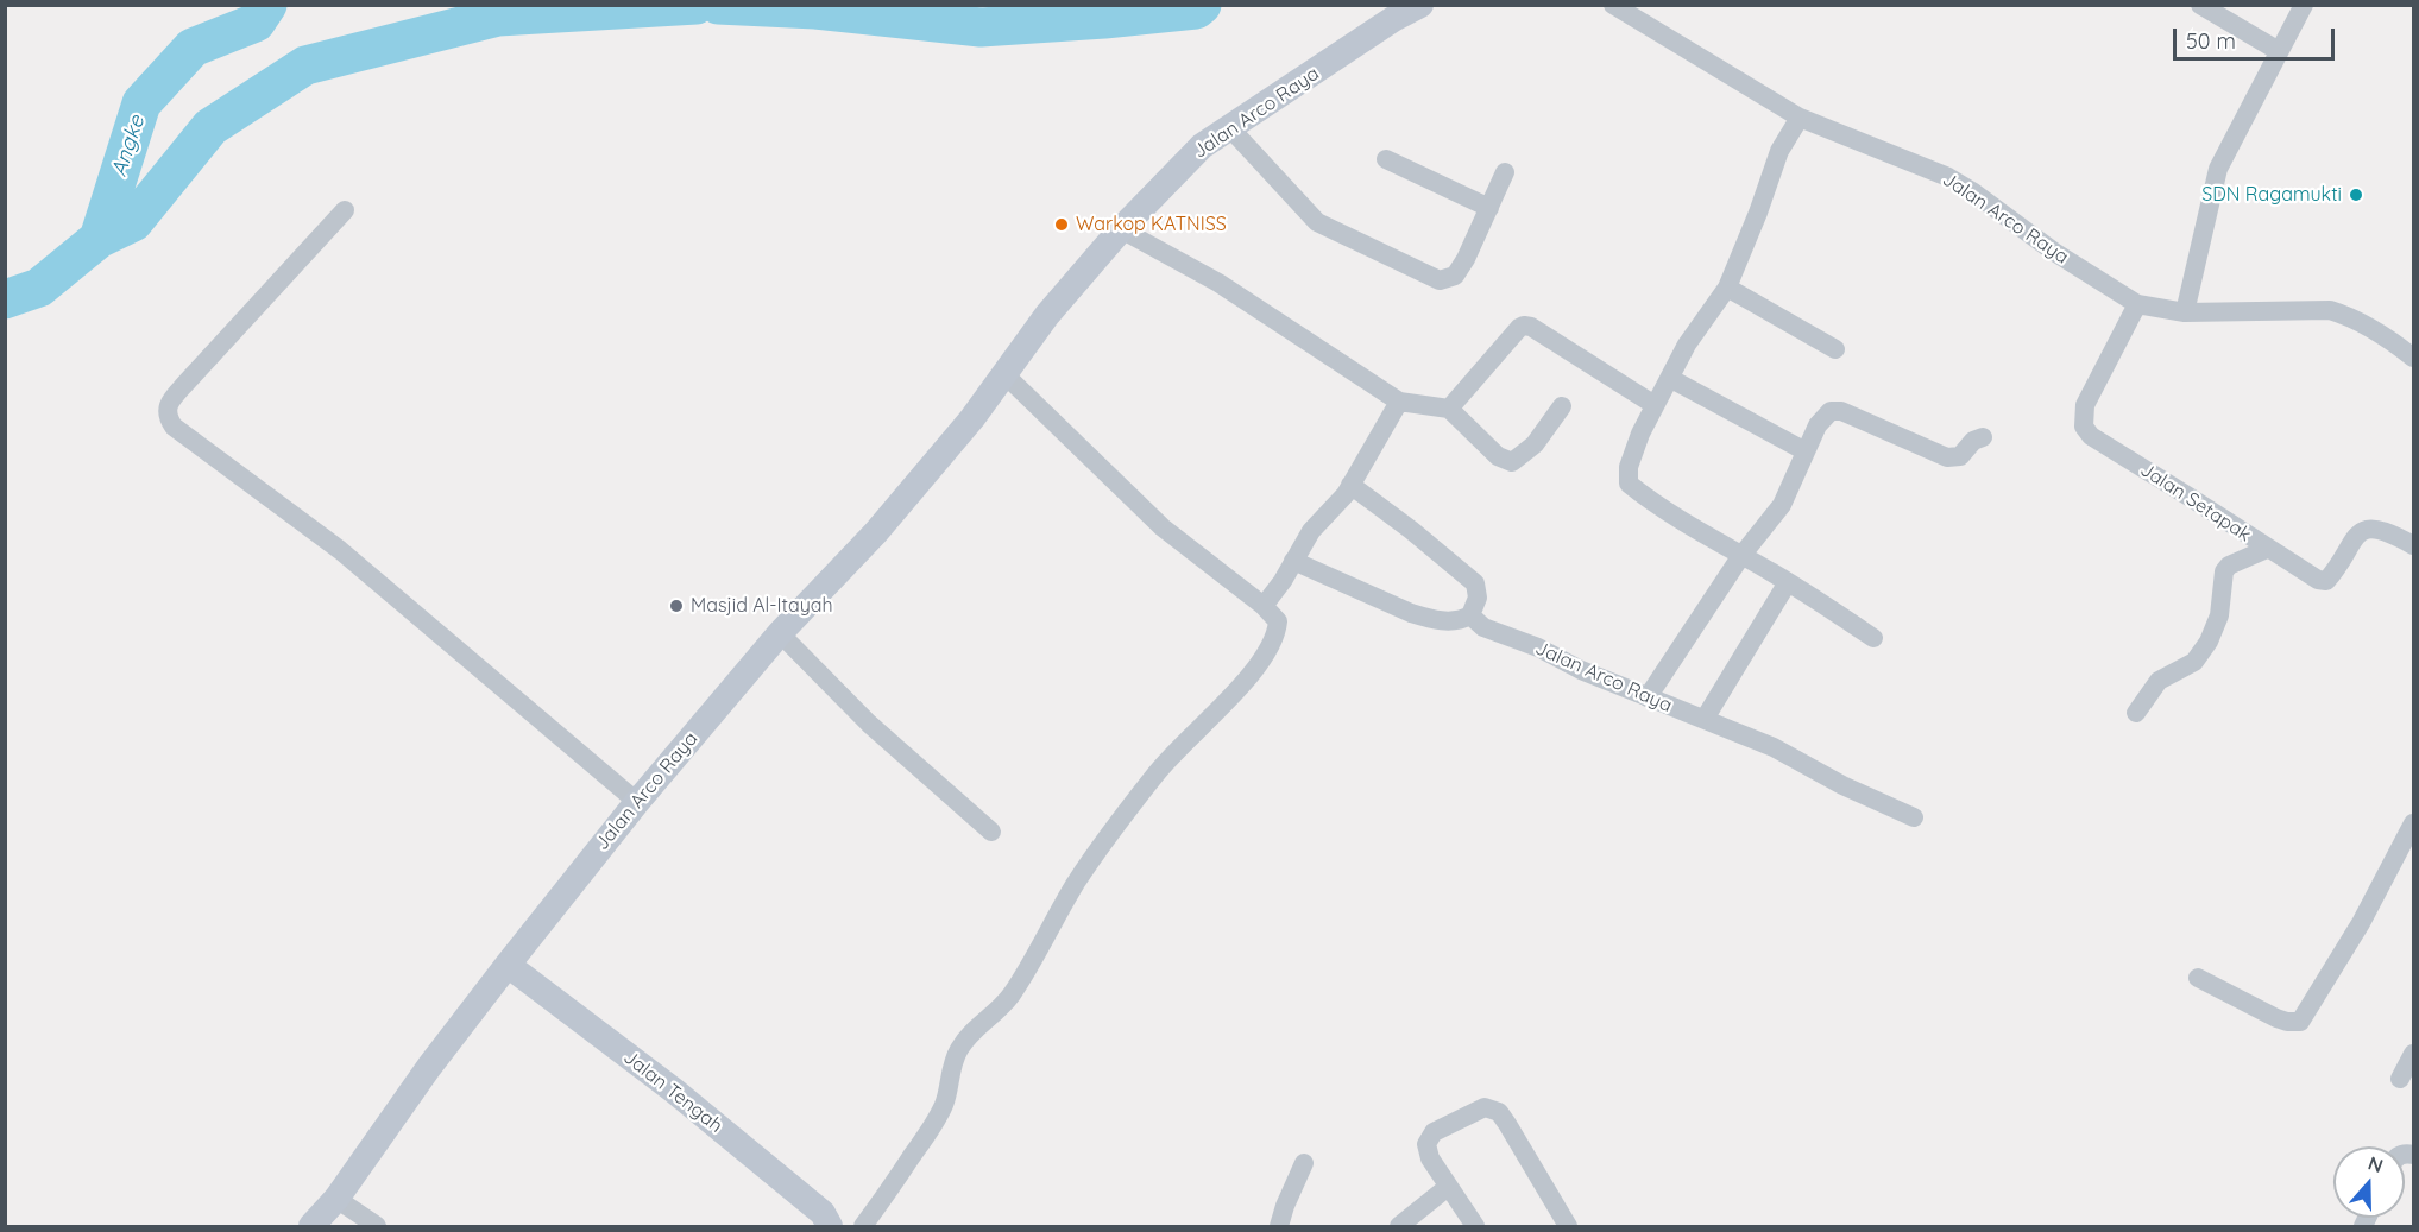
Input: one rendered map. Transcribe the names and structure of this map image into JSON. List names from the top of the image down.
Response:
{
  "streets": {
    "main road": ["Jalan Arco Raya", "Jalan Tengah"],
    "street": ["Jalan Setapak"]
  },
  "crossings": [
    ["Jalan Arco Raya", "Jalan Setapak"],
    ["Jalan Arco Raya", "Jalan Tengah"]
  ],
  "water": ["Angke"],
  "places": ["SDN Ragamukti", "Warkop KATNISS", "Masjid Al-Itayah"],
  "scale_bar": "50 m",
  "north": "top"
}
